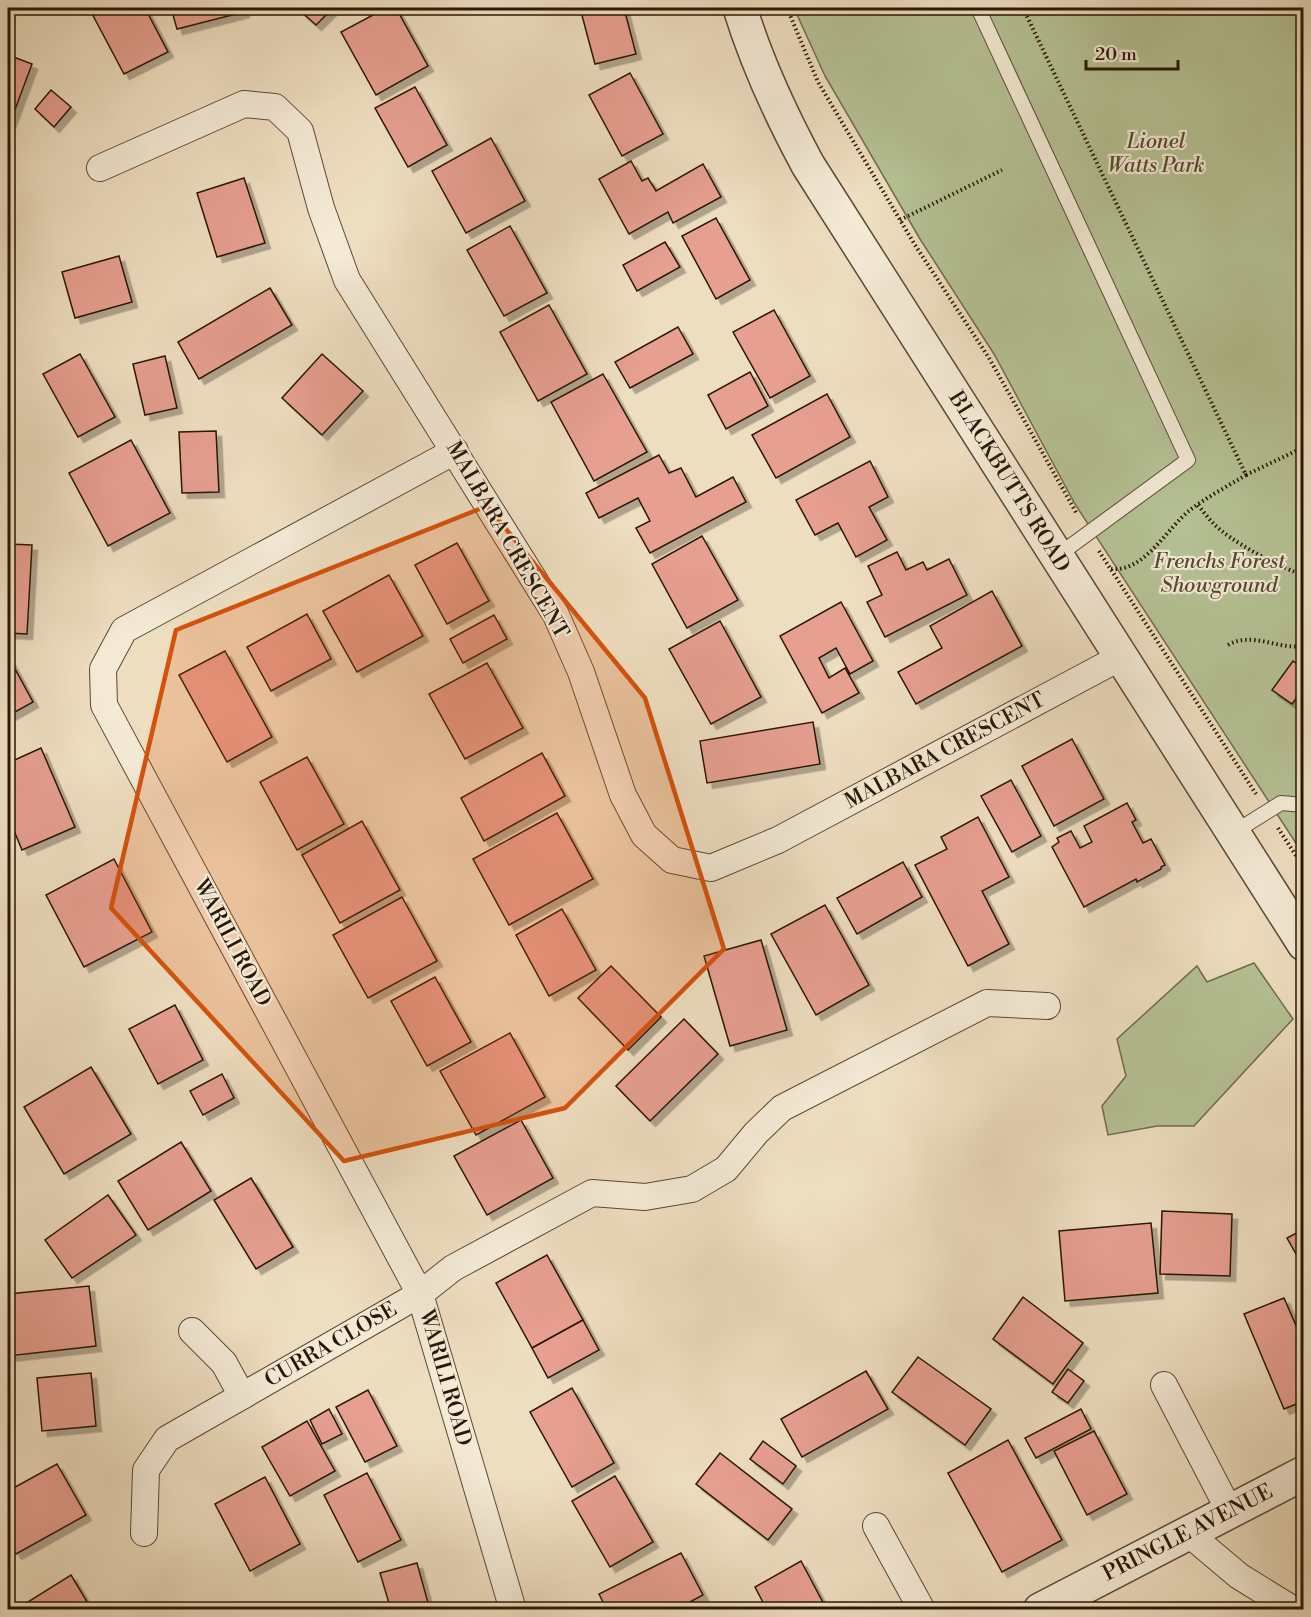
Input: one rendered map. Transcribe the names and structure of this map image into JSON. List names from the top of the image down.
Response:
{
  "streets": {
    "street": [
      "BLACKBUTTS ROAD",
      "MALBARA CRESCENT",
      "WARILI ROAD",
      "CURRA CLOSE",
      "PRINGLE AVENUE"
    ]
  },
  "crossings": [
    ["BLACKBUTTS ROAD", "MALBARA CRESCENT"],
    ["MALBARA CRESCENT", "WARILI ROAD"],
    ["WARILI ROAD", "CURRA CLOSE"]
  ],
  "parks": ["Lionel Watts Park", "Frenchs Forest Showground"],
  "scale_bar": "20 m"
}
